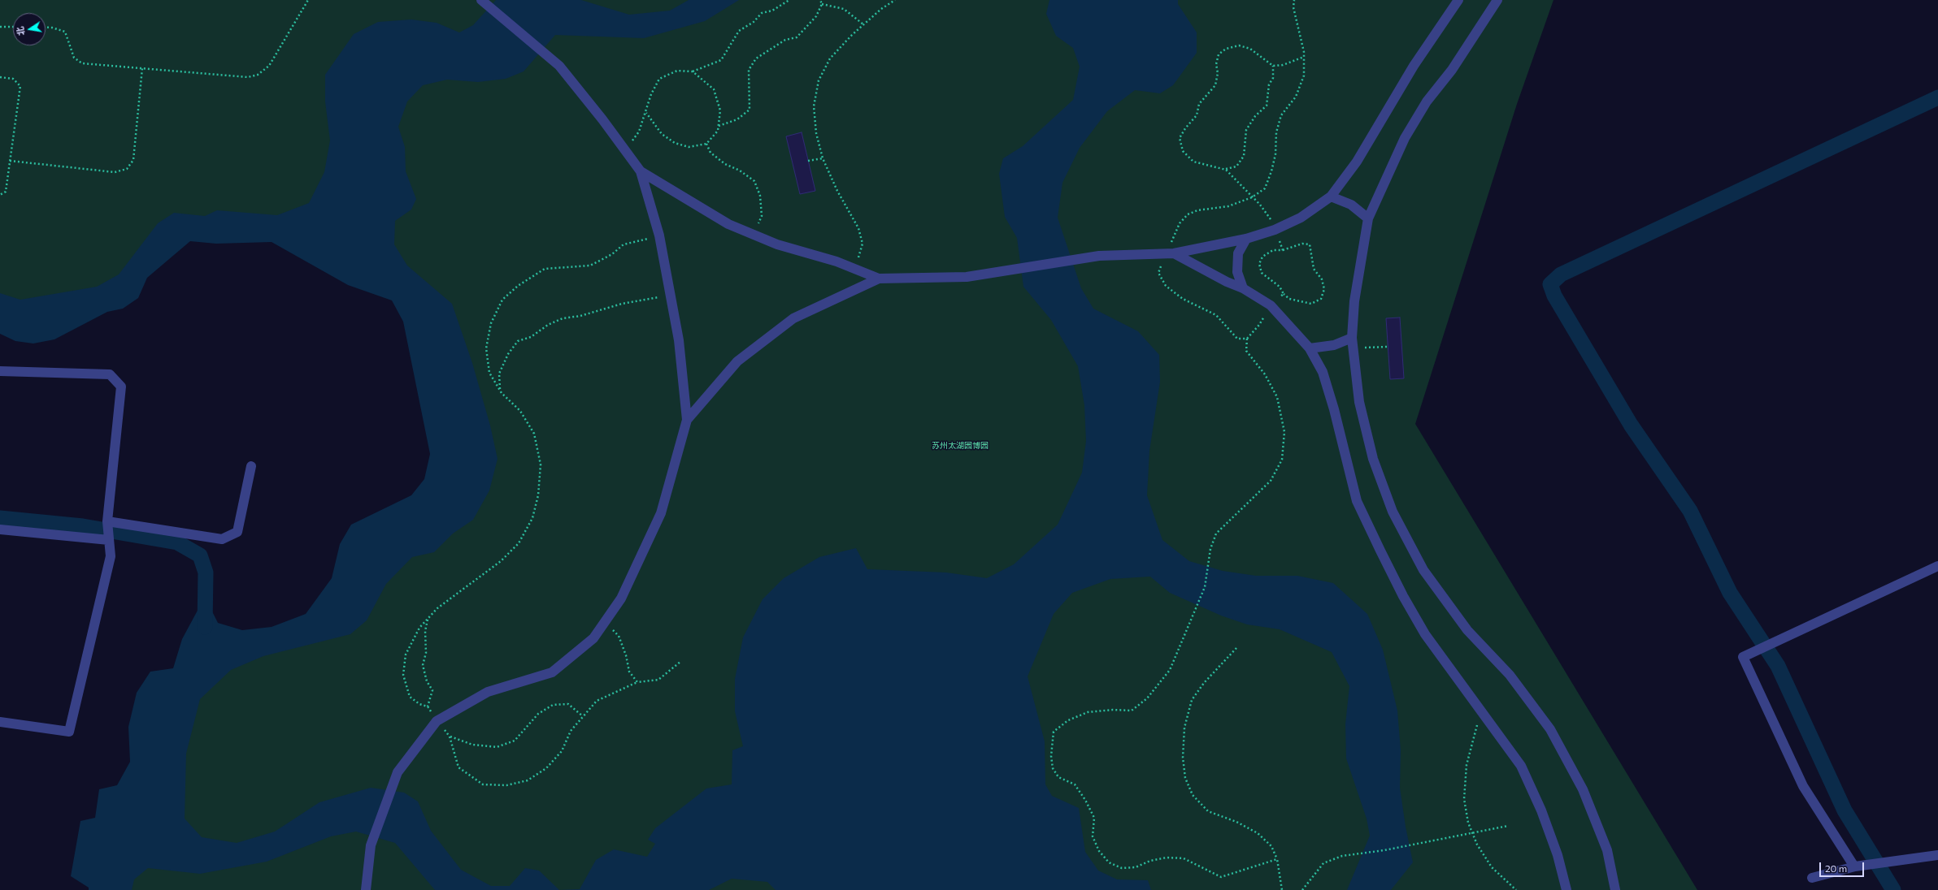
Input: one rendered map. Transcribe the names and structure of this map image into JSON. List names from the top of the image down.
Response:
{
  "parks": ["苏州太湖园博园"],
  "scale_bar": "20 m",
  "north": "left"
}
